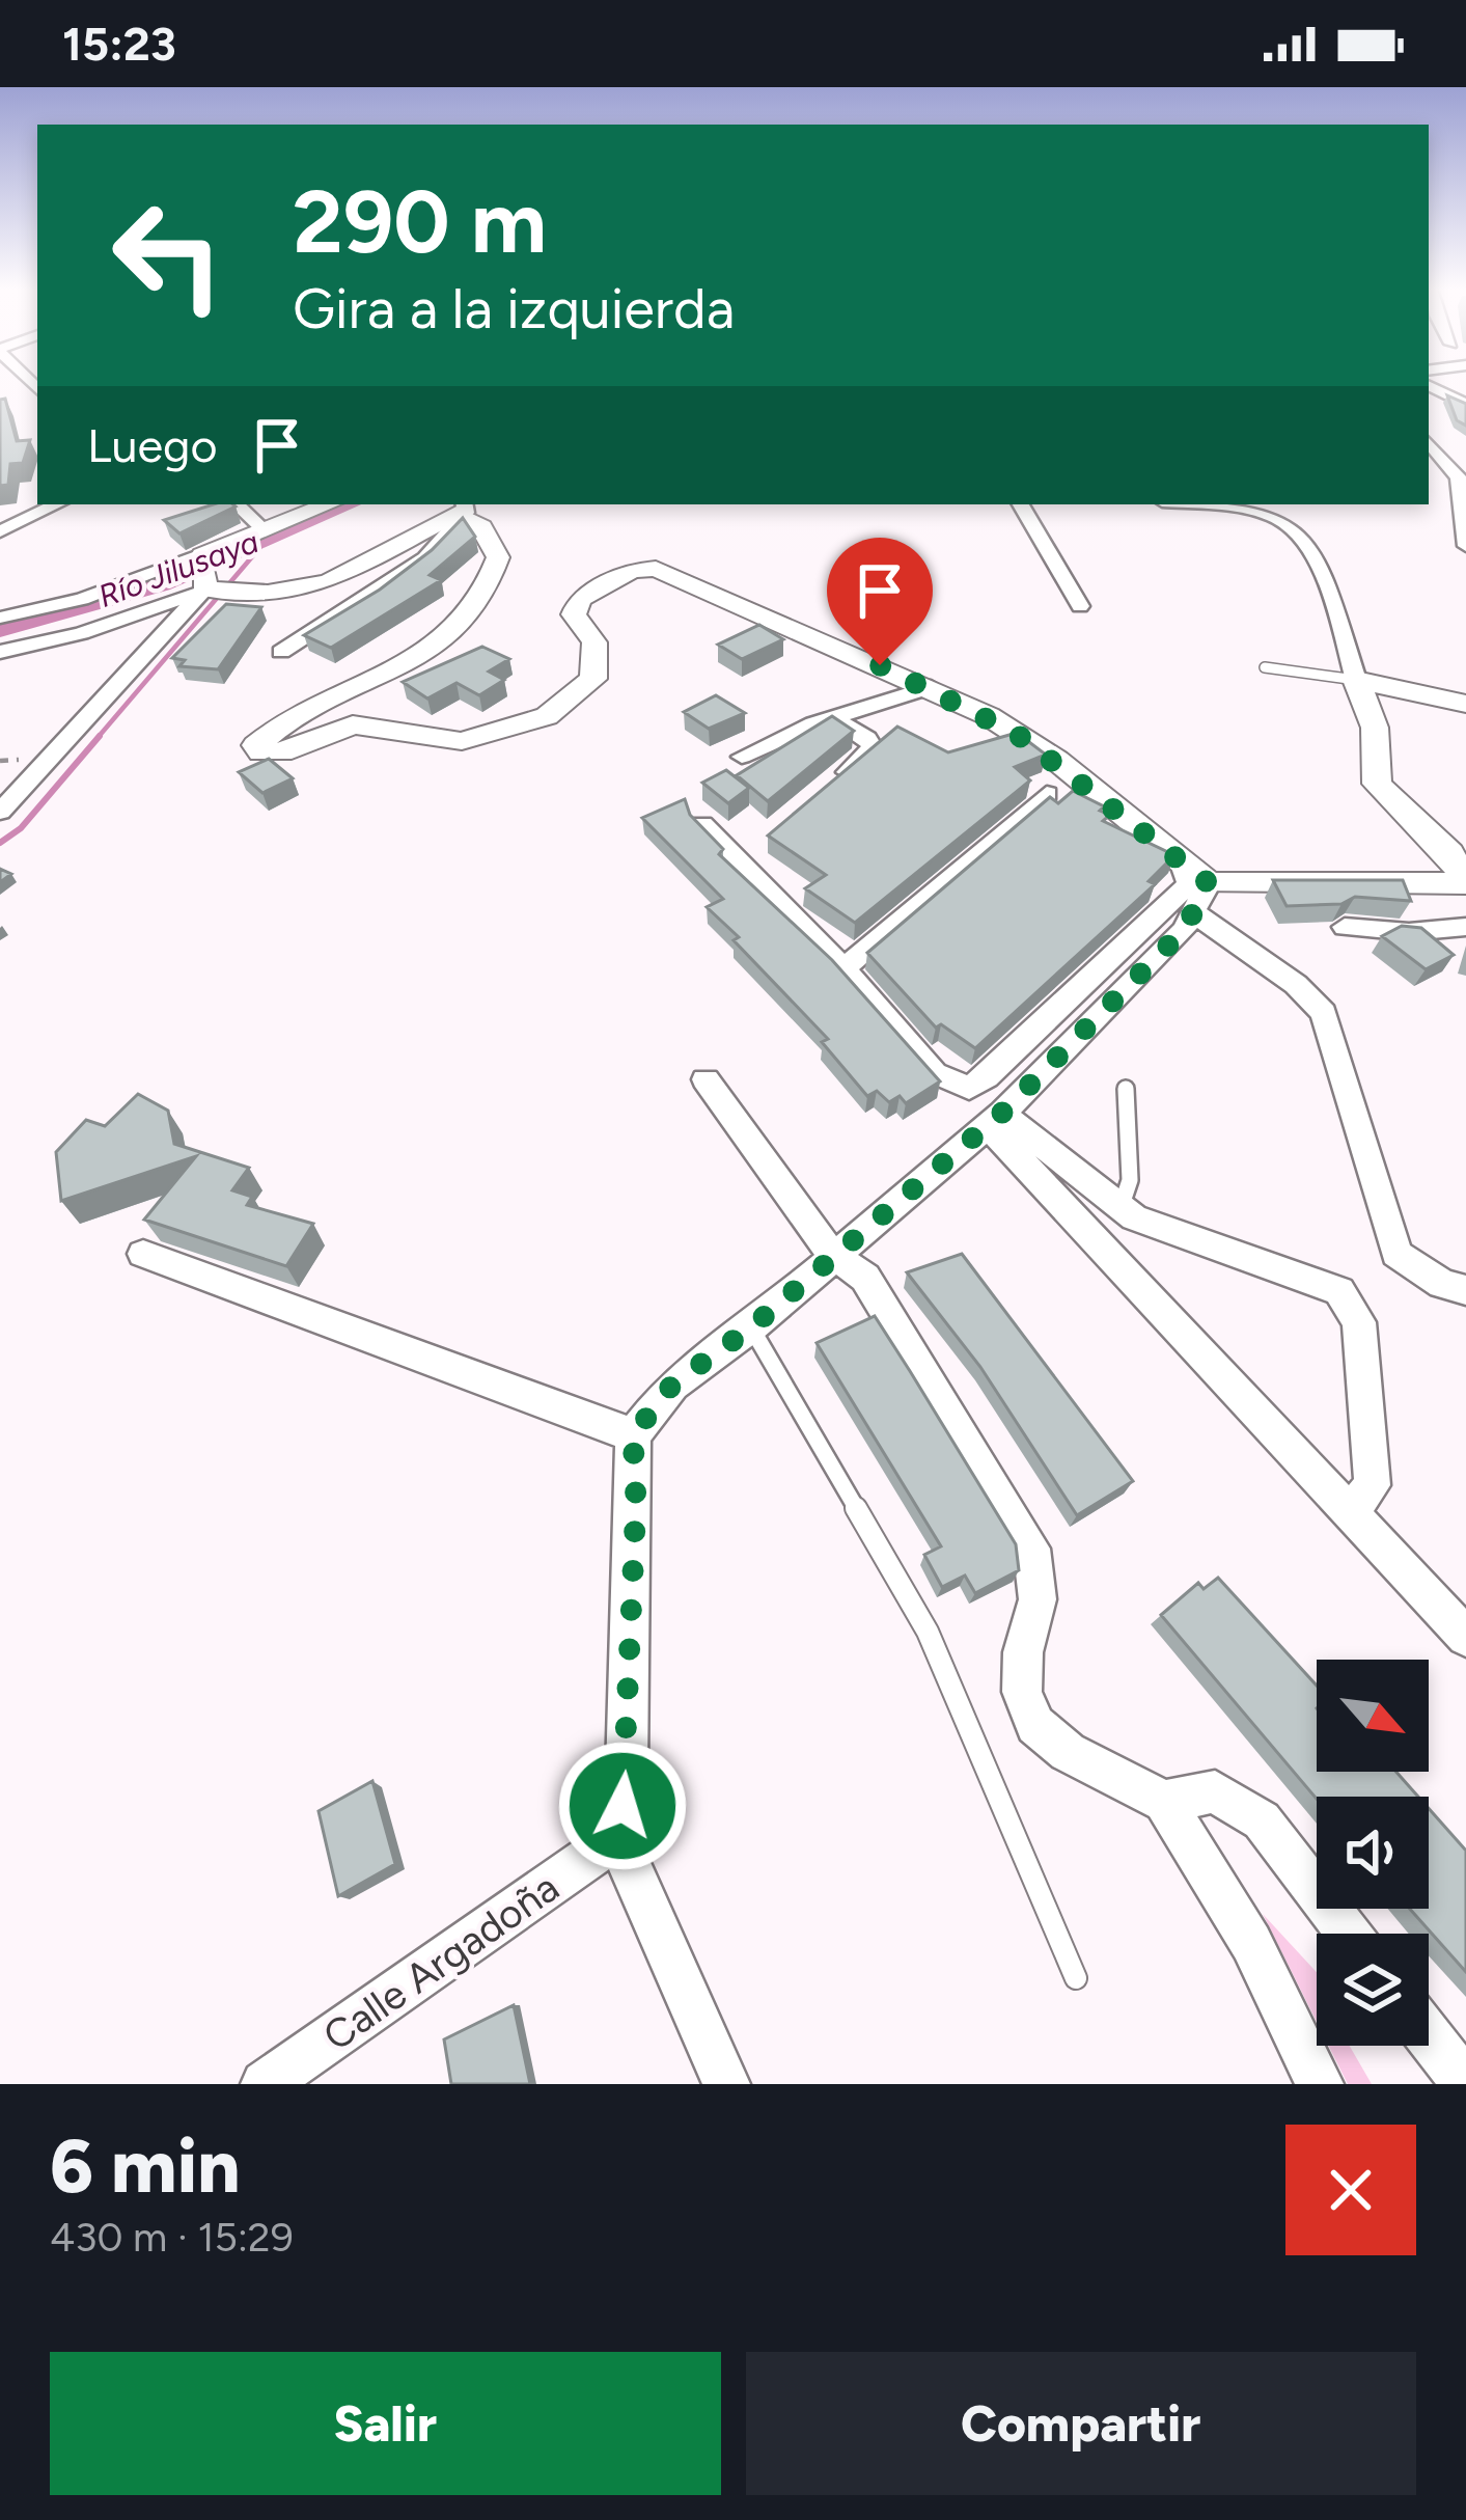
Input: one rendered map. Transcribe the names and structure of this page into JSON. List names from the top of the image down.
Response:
{
  "streets": {
    "street": ["Calle Argadoña"]
  },
  "water": ["Río Jilusaya"],
  "north": "bottom right",
  "page": {
    "status": "15:23",
    "turn": ["290 m", "Gira a la izquierda"],
    "then": "Luego",
    "heading": ["6 min", "430 m · 15:29"],
    "buttons": ["Salir", "Compartir"]
  }
}
